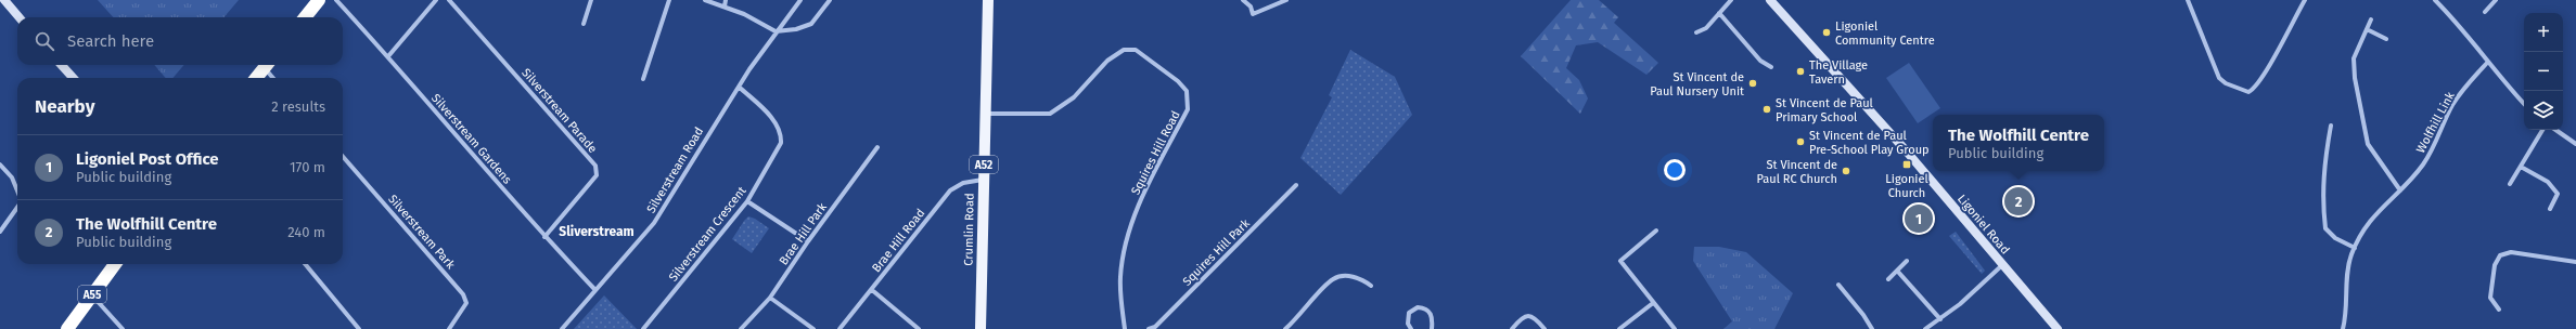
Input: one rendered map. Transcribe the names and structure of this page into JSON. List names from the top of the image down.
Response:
{
  "streets": {
    "highway": ["A55"],
    "main road": ["A52", "Crumlin Road"],
    "street": [
      "Silverstream Parade",
      "Wolfhill Link",
      "Silverstream Gardens",
      "Squires Hill Road",
      "Silverstream Road",
      "Ligoniel Road",
      "Silverstream Park",
      "Silverstream Crescent",
      "Brae Hill Park",
      "Brae Hill Road",
      "Squires Hill Park"
    ]
  },
  "crossings": [
    ["Silverstream Parade", "Silverstream Gardens"],
    ["Silverstream Gardens", "Silverstream Road"],
    ["Squires Hill Road", "Crumlin Road"],
    ["Silverstream Road", "Silverstream Crescent"],
    ["Crumlin Road", "Brae Hill Road"]
  ],
  "districts": ["Sliverstream"],
  "places": {
    "other": [
      "Ligoniel Community Centre",
      "The Village Tavern",
      "St Vincent de Paul Nursery Unit",
      "St Vincent de Paul Primary School",
      "St Vincent de Paul Pre-School Play Group",
      "St Vincent de Paul RC Church"
    ],
    "transit": ["Ligoniel Church"]
  },
  "page": {
    "map_buttons": ["+", "−"],
    "search": "Search here",
    "heading": ["Nearby", "2 results"],
    "popup": ["The Wolfhill Centre", "Public building"],
    "list": [
      {
        "mark": "1",
        "name": "Ligoniel Post Office",
        "note": "Public building",
        "value": "170 m"
      },
      {
        "mark": "2",
        "name": "The Wolfhill Centre",
        "note": "Public building",
        "value": "240 m"
      }
    ],
    "pins": ["2", "1"]
  }
}
